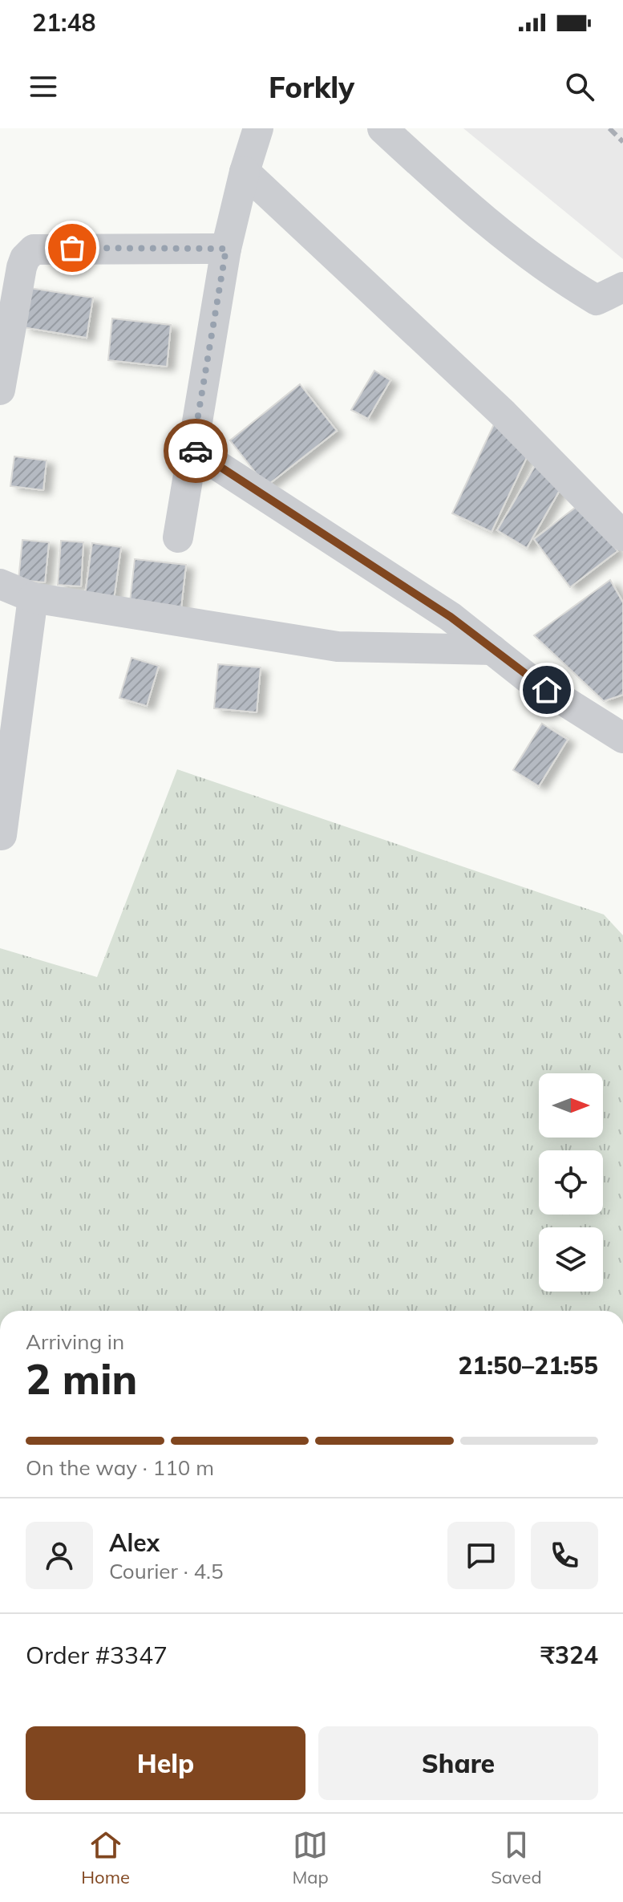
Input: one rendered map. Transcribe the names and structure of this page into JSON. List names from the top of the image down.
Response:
{
  "north": "right",
  "page": {
    "status": "21:48",
    "header": "Forkly",
    "heading": ["2 min", "Arriving in", "21:50–21:55"],
    "panel": [
      "Alex",
      "Courier · 4.5",
      "Order #3347",
      "₹324"
    ],
    "bar": "On the way · 110 m",
    "buttons": ["Help", "Share"],
    "tabs": ["Home", "Map", "Saved"]
  }
}
